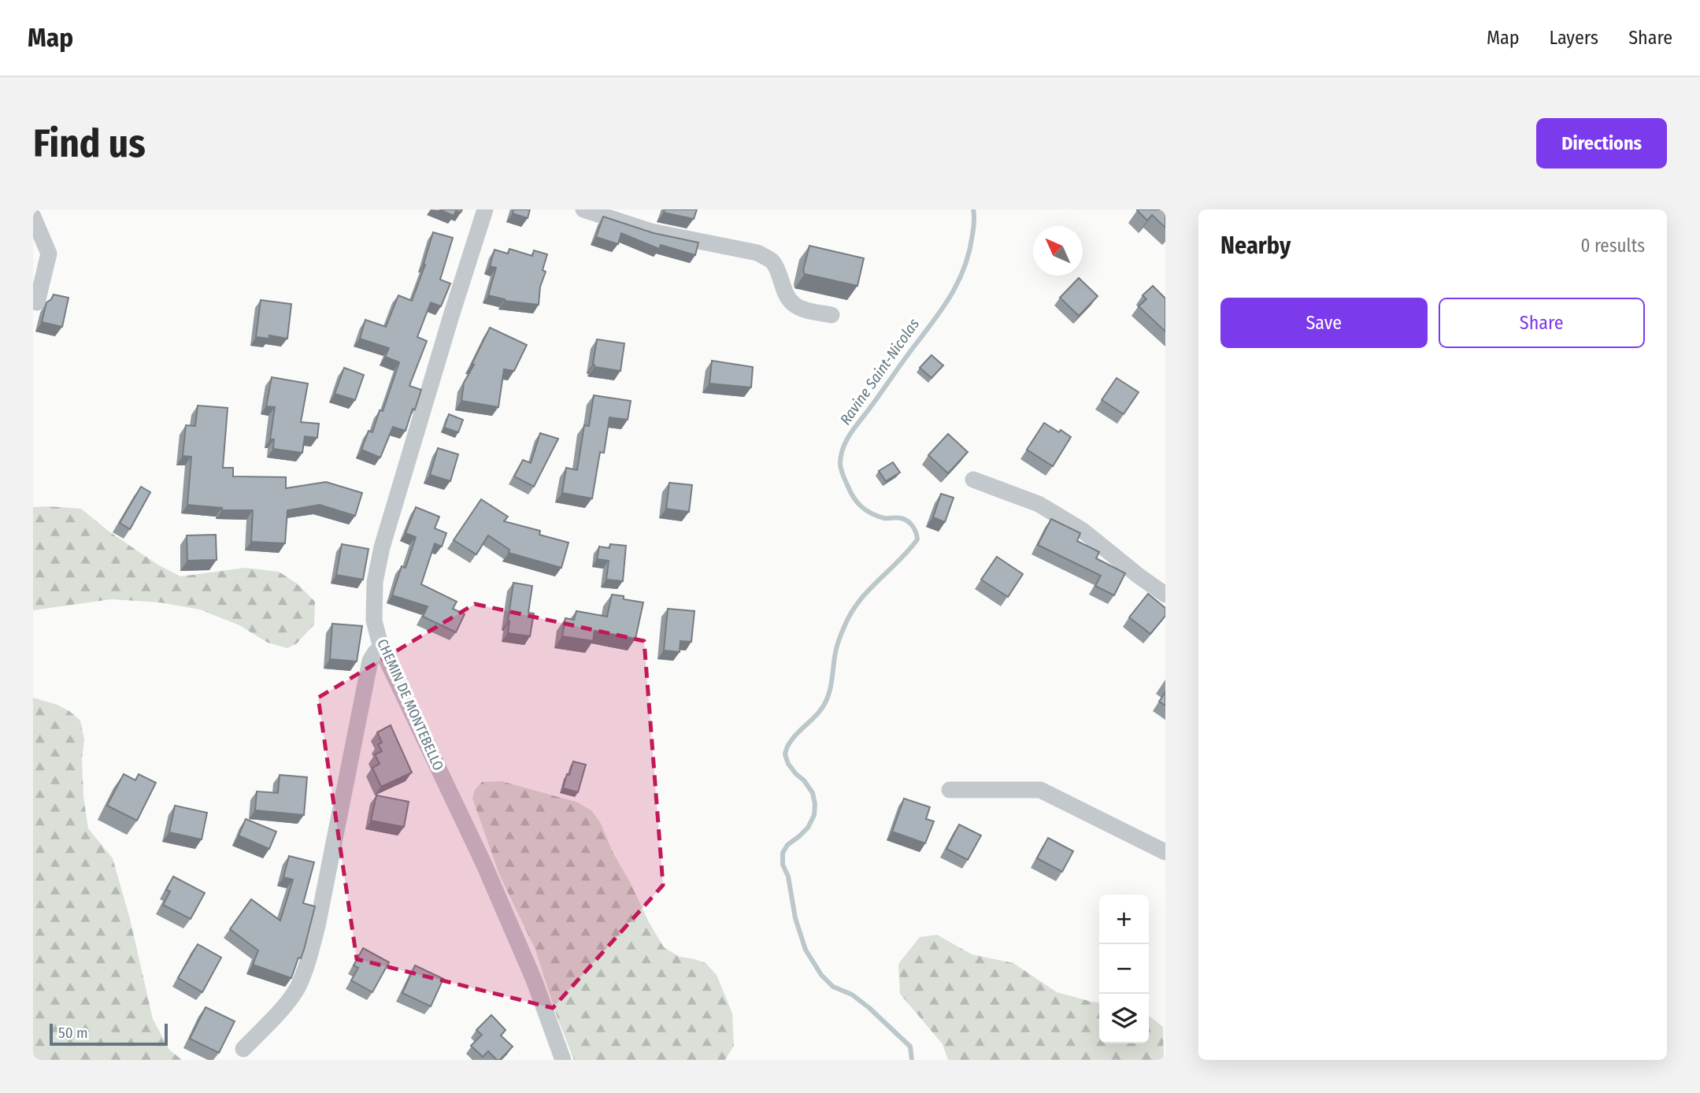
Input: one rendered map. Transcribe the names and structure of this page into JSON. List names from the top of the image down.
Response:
{
  "streets": {
    "street": ["CHEMIN DE MONTEBELLO"]
  },
  "water": ["Ravine Saint-Nicolas"],
  "scale_bar": "50 m",
  "north": "top left",
  "page": {
    "header": "Map",
    "nav": ["Map", "Layers", "Share"],
    "buttons": [
      "Directions",
      ["Save", "Share"]
    ],
    "title": "Find us",
    "heading": ["Nearby", "0 results"],
    "map_buttons": ["+", "−"],
    "scale": "50 m"
  }
}
